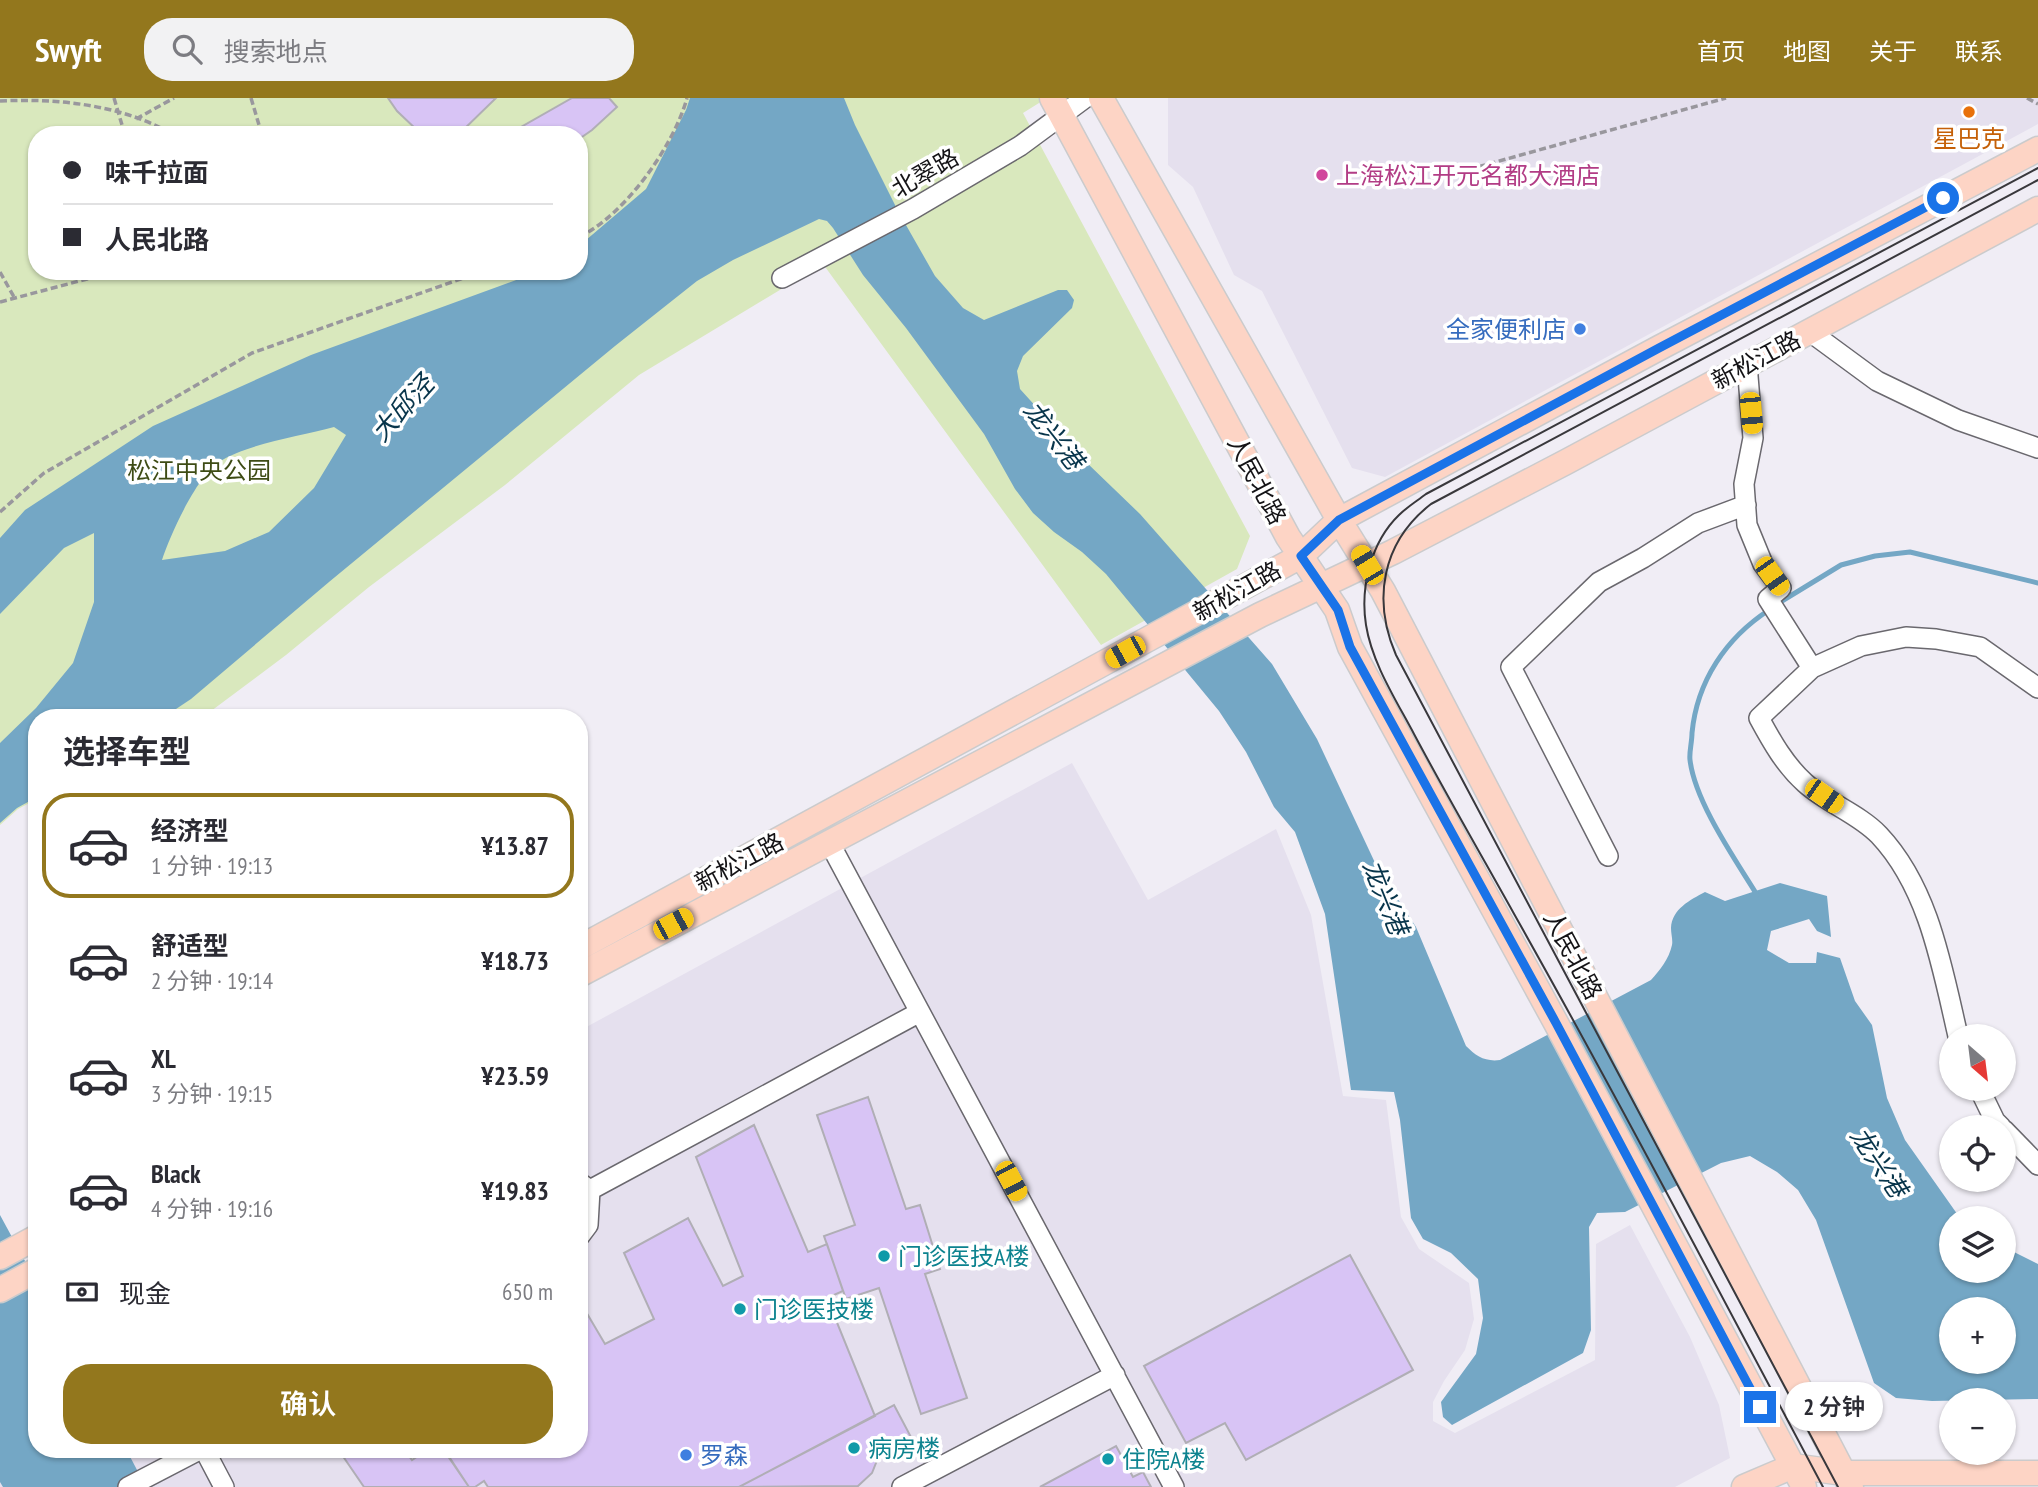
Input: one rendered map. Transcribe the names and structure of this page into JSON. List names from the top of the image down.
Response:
{
  "streets": {
    "main road": ["新松江路", "人民北路"],
    "street": ["北翠路"]
  },
  "crossings": [
    ["北翠路", "人民北路"],
    ["新松江路", "人民北路"]
  ],
  "water": ["大邱泾", "龙兴港"],
  "parks": ["松江中央公园"],
  "places": [
    "星巴克",
    "上海松江开元名都大酒店",
    "全家便利店",
    "门诊医技A楼",
    "门诊医技楼",
    "病房楼",
    "罗森",
    "住院A楼"
  ],
  "north": "bottom right",
  "page": {
    "header": "Swyft",
    "search": "搜索地点",
    "nav": [
      "首页",
      "地图",
      "关于",
      "联系"
    ],
    "banner": ["味千拉面", "人民北路"],
    "heading": "选择车型",
    "list": [
      {
        "name": "经济型",
        "note": "1 分钟 · 19:13",
        "value": "¥13.87"
      },
      {
        "name": "舒适型",
        "note": "2 分钟 · 19:14",
        "value": "¥18.73"
      },
      {
        "name": "XL",
        "note": "3 分钟 · 19:15",
        "value": "¥23.59"
      },
      {
        "name": "Black",
        "note": "4 分钟 · 19:16",
        "value": "¥19.83"
      }
    ],
    "map_buttons": ["+", "−"],
    "pay": ["现金", "650 m"],
    "buttons": "确认",
    "bubble": "2 分钟"
  }
}
